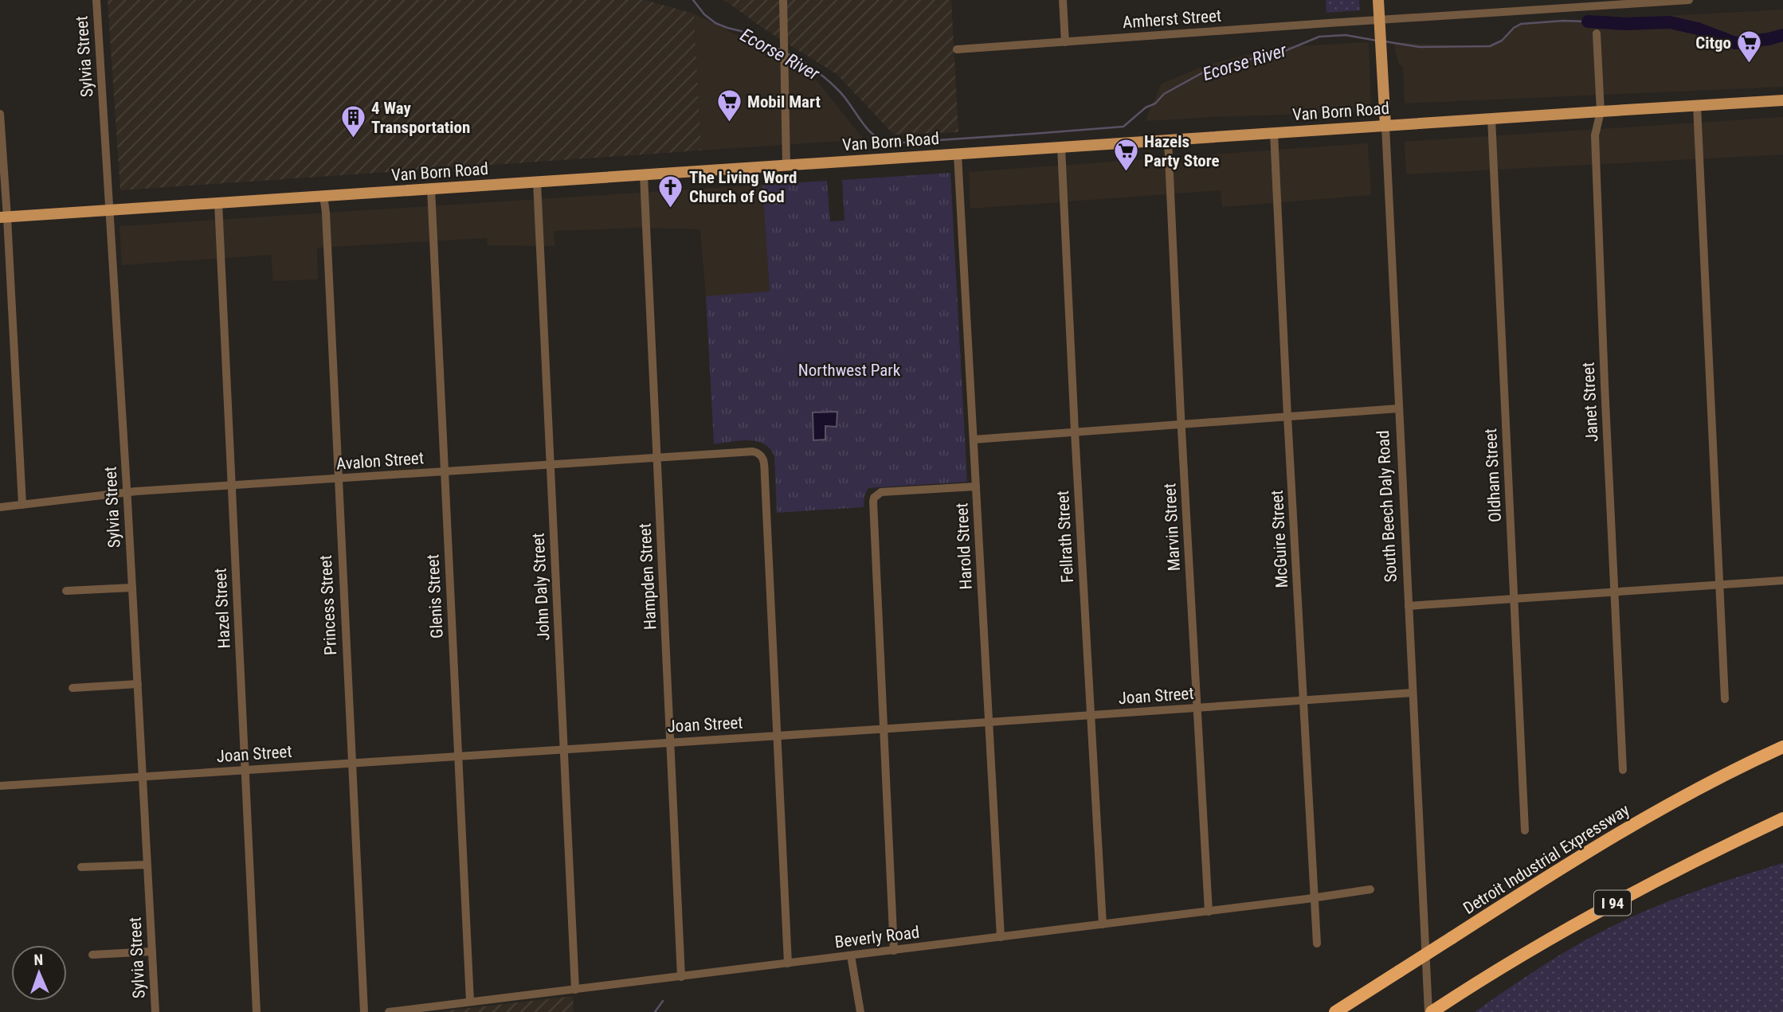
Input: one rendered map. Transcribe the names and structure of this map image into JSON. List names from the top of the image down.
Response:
{
  "streets": {
    "highway": ["Detroit Industrial Expressway", "I 94"],
    "main road": ["Van Born Road", "South Beech Daly Road"],
    "street": [
      "Amherst Street",
      "Sylvia Street",
      "Janet Street",
      "Avalon Street",
      "Oldham Street",
      "Marvin Street",
      "Fellrath Street",
      "McGuire Street",
      "Harold Street",
      "Hampden Street",
      "John Daly Street",
      "Glenis Street",
      "Princess Street",
      "Hazel Street",
      "Joan Street",
      "Beverly Road"
    ]
  },
  "crossings": [
    ["Amherst Street", "South Beech Daly Road"],
    ["Sylvia Street", "Van Born Road"],
    ["Sylvia Street", "Avalon Street"],
    ["Sylvia Street", "Joan Street"],
    ["Van Born Road", "Janet Street"],
    ["Van Born Road", "Oldham Street"],
    ["Van Born Road", "South Beech Daly Road"],
    ["Van Born Road", "Marvin Street"],
    ["Van Born Road", "Fellrath Street"],
    ["Van Born Road", "McGuire Street"],
    ["Van Born Road", "Harold Street"],
    ["Van Born Road", "Hampden Street"],
    ["Van Born Road", "John Daly Street"],
    ["Van Born Road", "Glenis Street"],
    ["Van Born Road", "Princess Street"],
    ["Van Born Road", "Hazel Street"],
    ["Avalon Street", "Hampden Street"],
    ["Avalon Street", "John Daly Street"],
    ["Avalon Street", "Glenis Street"],
    ["Avalon Street", "Princess Street"],
    ["Avalon Street", "Hazel Street"],
    ["Avalon Street", "Joan Street"],
    ["South Beech Daly Road", "Joan Street"],
    ["South Beech Daly Road", "I 94"],
    ["Marvin Street", "Joan Street"],
    ["Marvin Street", "Beverly Road"],
    ["Fellrath Street", "Joan Street"],
    ["Fellrath Street", "Beverly Road"],
    ["McGuire Street", "Joan Street"],
    ["McGuire Street", "Beverly Road"],
    ["Harold Street", "Joan Street"],
    ["Harold Street", "Beverly Road"],
    ["Hampden Street", "Joan Street"],
    ["Hampden Street", "Beverly Road"],
    ["John Daly Street", "Joan Street"],
    ["John Daly Street", "Beverly Road"],
    ["Glenis Street", "Joan Street"],
    ["Glenis Street", "Beverly Road"],
    ["Princess Street", "Joan Street"],
    ["Hazel Street", "Joan Street"]
  ],
  "water": ["Ecorse River"],
  "parks": ["Northwest Park"],
  "places": {
    "supermarket": ["Citgo", "Mobil Mart", "Hazels Party Store"],
    "building": ["4 Way Transportation"],
    "church": ["The Living Word Church of God"]
  },
  "north": "top"
}
